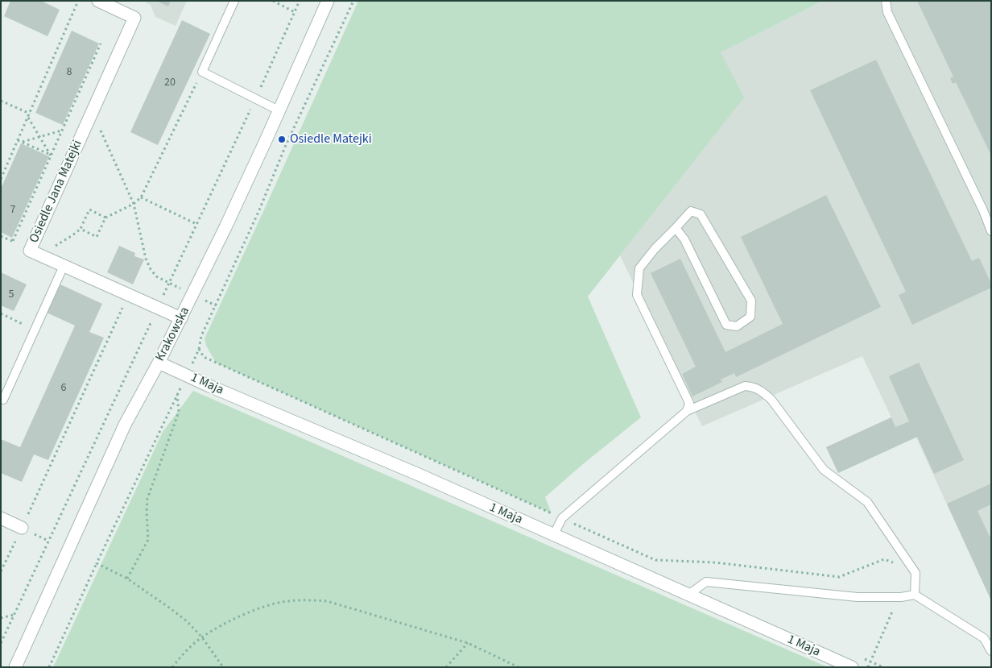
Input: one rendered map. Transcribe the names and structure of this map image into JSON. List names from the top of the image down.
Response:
{
  "streets": {
    "street": ["Osiedle Jana Matejki", "Krakowska", "1 Maja"]
  },
  "crossings": [
    ["Osiedle Jana Matejki", "Krakowska"],
    ["Krakowska", "1 Maja"]
  ],
  "places": ["Osiedle Matejki"],
  "house_numbers": [
    "8",
    "20",
    "7",
    "5",
    "6"
  ]
}
